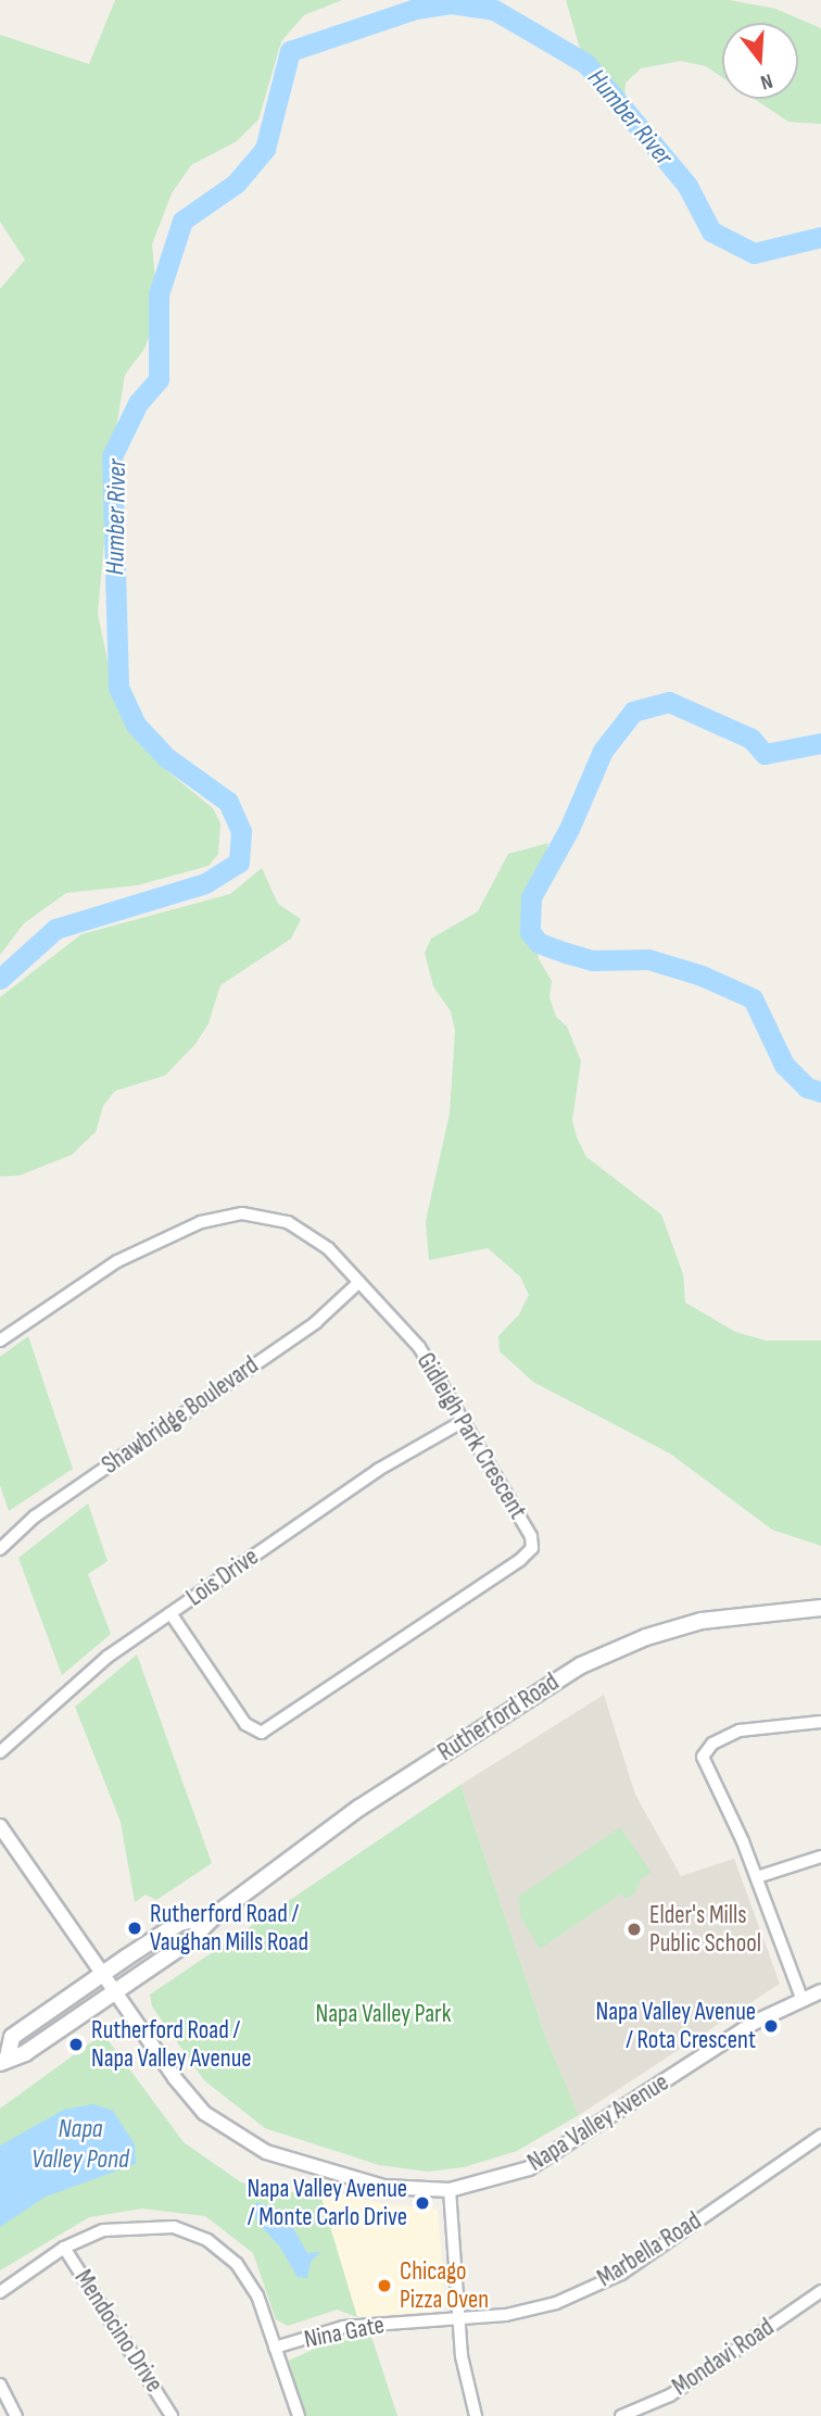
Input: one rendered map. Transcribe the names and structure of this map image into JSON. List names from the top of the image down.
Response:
{
  "streets": {
    "main road": ["Rutherford Road"],
    "street": [
      "Shawbridge Boulevard",
      "Gidleigh Park Crescent",
      "Lois Drive",
      "Napa Valley Avenue",
      "Marbella Road",
      "Mendocino Drive",
      "Nina Gate",
      "Mondavi Road"
    ]
  },
  "crossings": [
    ["Shawbridge Boulevard", "Gidleigh Park Crescent"],
    ["Gidleigh Park Crescent", "Lois Drive"],
    ["Rutherford Road", "Napa Valley Avenue"],
    ["Marbella Road", "Nina Gate"]
  ],
  "water": ["Humber River", "Napa Valley Pond"],
  "parks": ["Napa Valley Park"],
  "places": [
    "Rutherford Road / Vaughan Mills Road",
    "Elder's Mills Public School",
    "Napa Valley Avenue / Rota Crescent",
    "Rutherford Road / Napa Valley Avenue",
    "Napa Valley Avenue / Monte Carlo Drive",
    "Chicago Pizza Oven"
  ],
  "north": "bottom"
}
